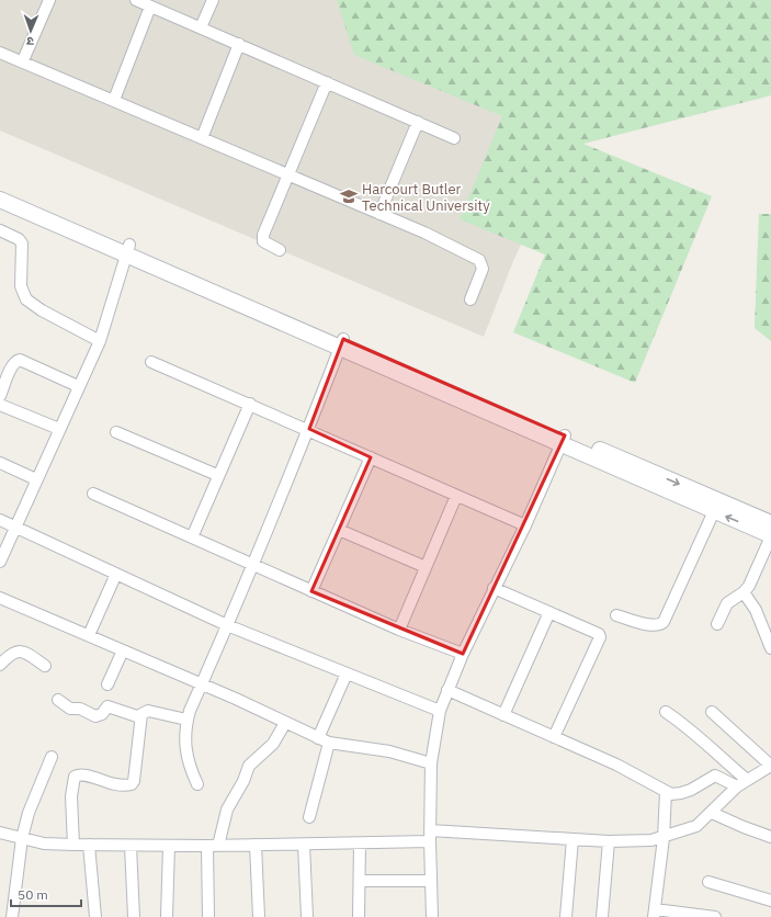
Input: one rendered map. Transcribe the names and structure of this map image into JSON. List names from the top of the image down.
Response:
{
  "places": {
    "school or university": ["Harcourt Butler Technical University"]
  },
  "scale_bar": "50 m",
  "north": "bottom"
}
